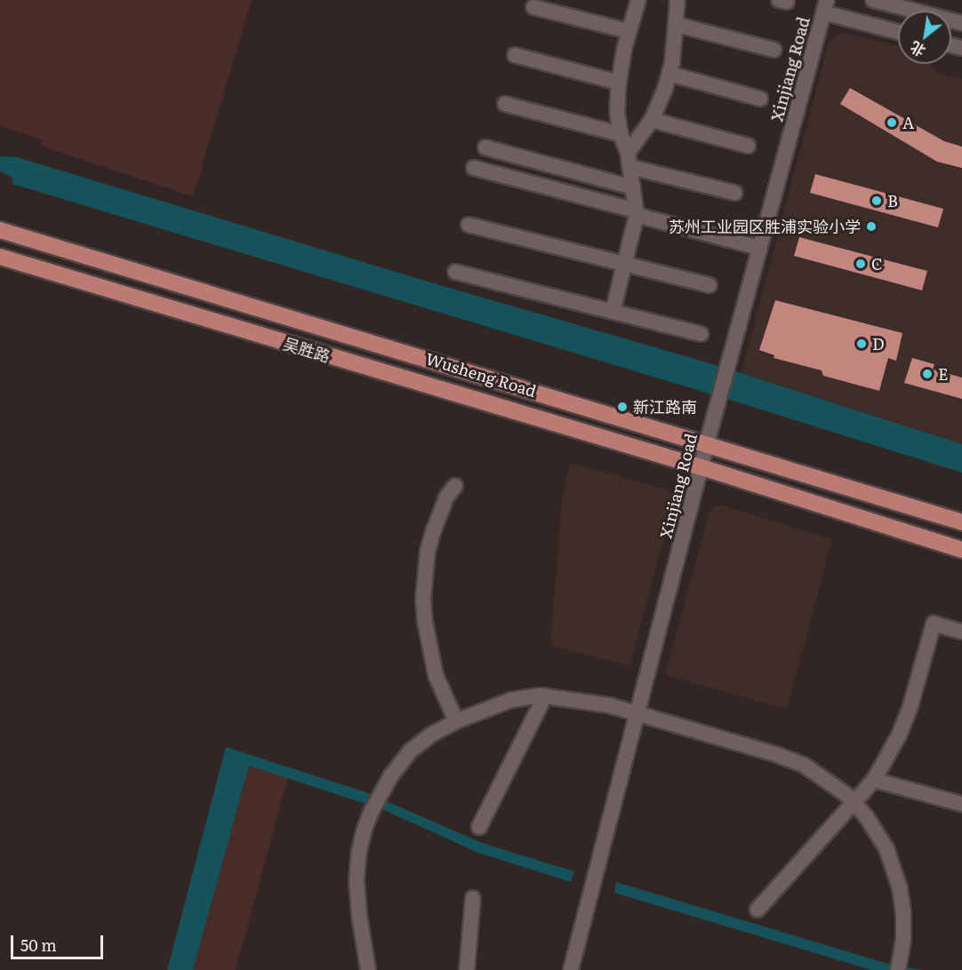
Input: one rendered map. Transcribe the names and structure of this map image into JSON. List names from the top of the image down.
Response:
{
  "streets": {
    "main road": ["Wusheng Road"],
    "street": ["Xinjiang Road"]
  },
  "crossings": [
    ["Xinjiang Road", "Wusheng Road"]
  ],
  "places": [
    "A",
    "B",
    "苏州工业园区胜浦实验小学",
    "C",
    "D",
    "E",
    "新江路南"
  ],
  "scale_bar": "50 m",
  "north": "bottom left"
}
